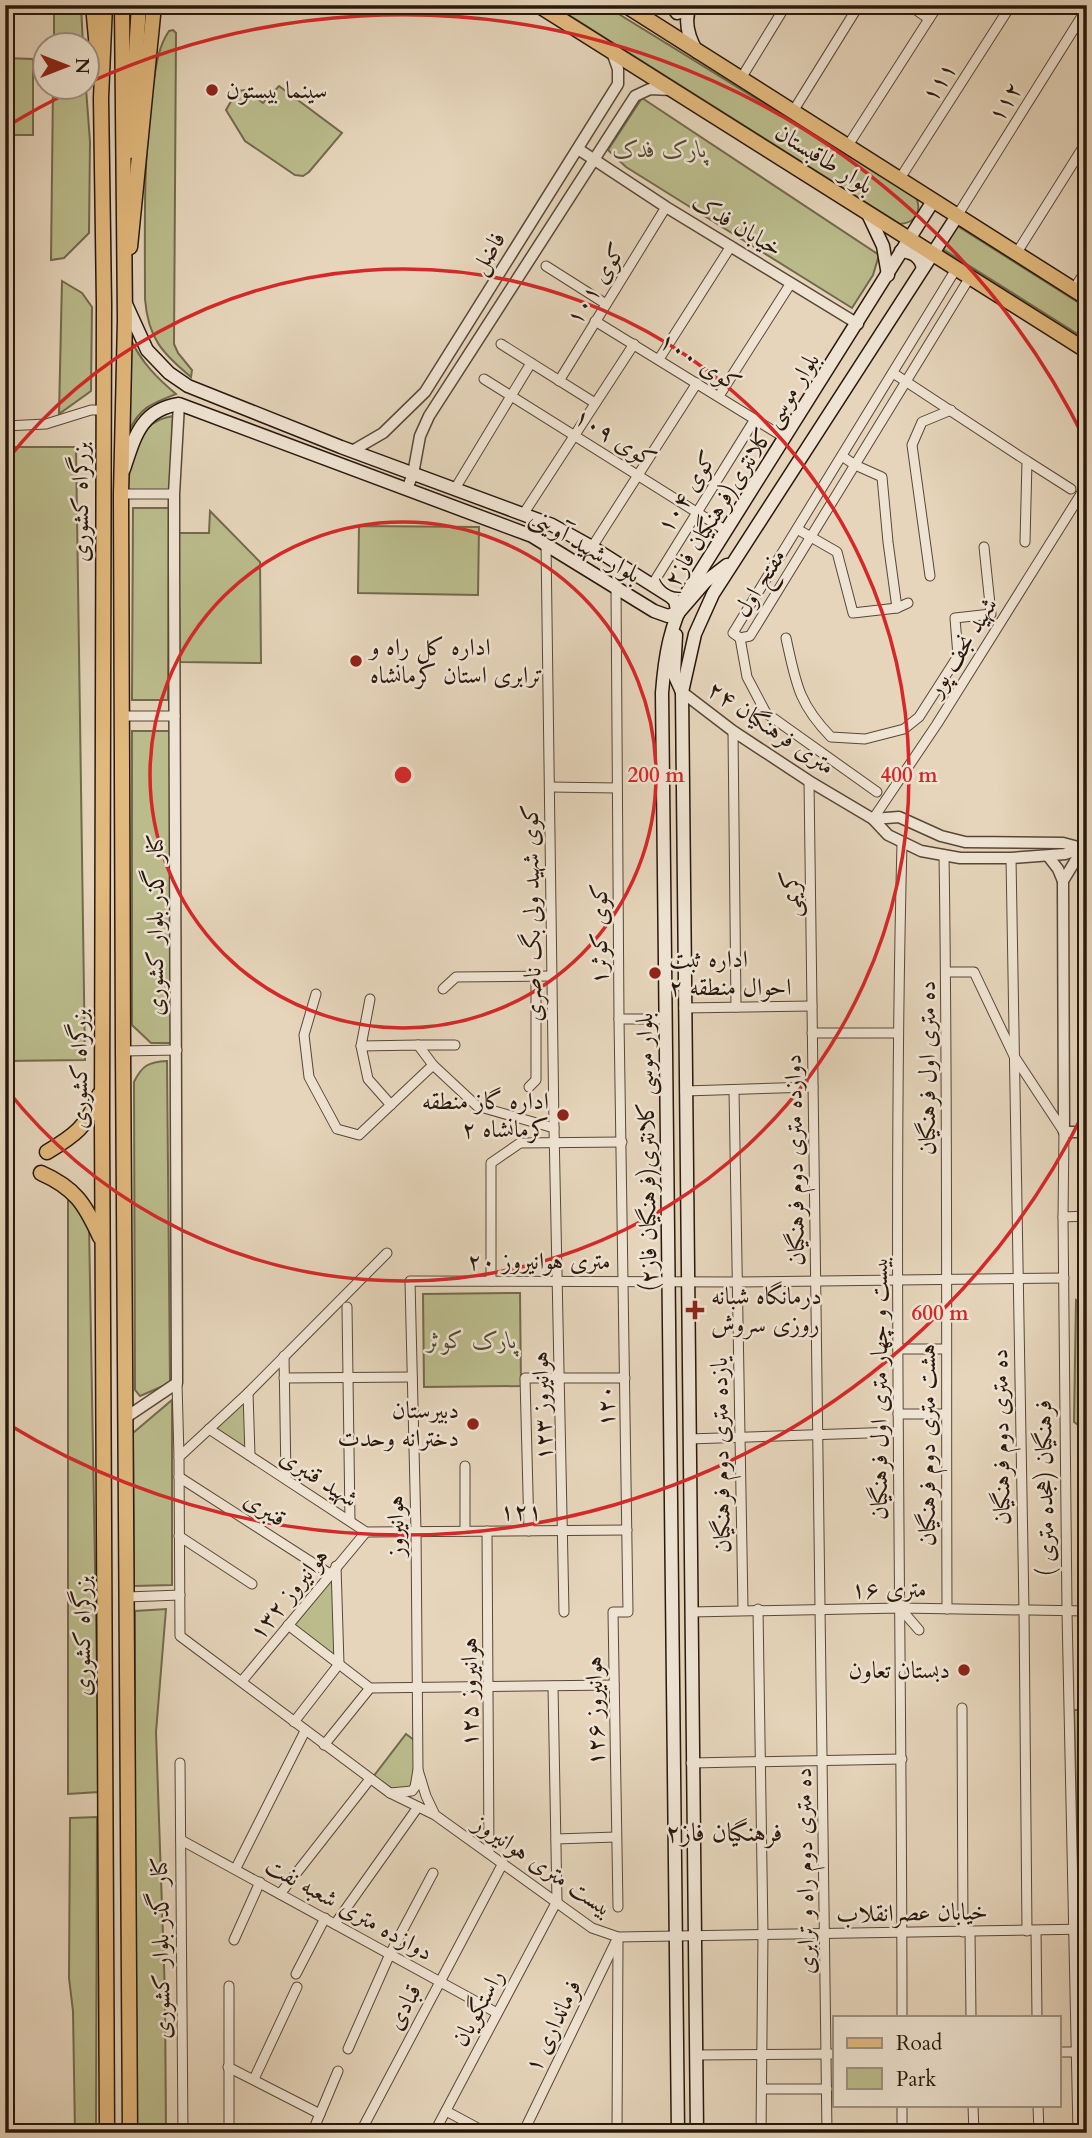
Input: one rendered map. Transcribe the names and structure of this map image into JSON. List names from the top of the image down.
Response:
{
  "streets": {
    "main road": [
      "بلوار طاقبستان",
      "بلوار موسی کلانتری(فرهنگیان فاز۲)",
      "بزرگراه کشوری",
      "بلوار شهید آوینی"
    ],
    "street": [
      "۱۱۱",
      "۱۱۲",
      "خیابان فدک",
      "فاضل",
      "کوی ۱۰۱",
      "کوی ۱۰۰",
      "کوی ۱۰۹",
      "کوی ۱۰۴",
      "مفتح اول",
      "شهید نجف پور",
      "۲۴ متری فرهنگیان",
      "کریمی",
      "کوی شهید ولی بگ ناصری",
      "کنار گذر بلوار کشوری",
      "کوی کوثر۱",
      "ده متری اول فرهنگیان",
      "دوازده متری دوم فرهنگیان",
      "۲۰ متری هوانیروز",
      "بیست و چهار متری اول فرهنگیان",
      "۱۲۳ هوانیروز",
      "۱۲۰",
      "ده متری دوم فرهنگیان",
      "هشت متری دوم فرهنگیان",
      "یازده متری دوم فرهنگیان",
      "شهید قنبری",
      "فرهنگیان (هجده متری )",
      "قنبری",
      "۱۲۱",
      "هوانیروز",
      "۱۶ متری",
      "هوانیروز ۱۳۲",
      "هوانیروز ۱۲۵",
      "هوانیروز ۱۲۶",
      "بیست متری هوانیروز",
      "ده متری دوم راه و ترابری",
      "دوازده متری شعبه نفت",
      "خیابان عصرانقلاب",
      "قبادی",
      "راستگویان",
      "فرمانداری ۱"
    ]
  },
  "crossings": [
    ["۱۱۱", "بلوار طاقبستان"],
    ["۱۱۲", "بلوار طاقبستان"],
    ["۱۱۲", "بلوار موسی کلانتری(فرهنگیان فاز۲)"],
    ["بلوار طاقبستان", "فاضل"],
    ["بلوار طاقبستان", "بلوار موسی کلانتری(فرهنگیان فاز۲)"],
    ["بلوار طاقبستان", "مفتح اول"],
    ["خیابان فدک", "فاضل"],
    ["خیابان فدک", "کوی ۱۰۱"],
    ["خیابان فدک", "بلوار موسی کلانتری(فرهنگیان فاز۲)"],
    ["فاضل", "بلوار شهید آوینی"],
    ["کوی ۱۰۱", "کوی ۱۰۰"],
    ["کوی ۱۰۰", "بلوار موسی کلانتری(فرهنگیان فاز۲)"],
    ["کوی ۱۰۰", "کوی ۱۰۴"],
    ["کوی ۱۰۹", "بلوار موسی کلانتری(فرهنگیان فاز۲)"],
    ["کوی ۱۰۹", "کوی ۱۰۴"],
    ["بلوار موسی کلانتری(فرهنگیان فاز۲)", "بلوار شهید آوینی"],
    ["بلوار موسی کلانتری(فرهنگیان فاز۲)", "۲۴ متری فرهنگیان"],
    ["بلوار موسی کلانتری(فرهنگیان فاز۲)", "۲۰ متری هوانیروز"],
    ["بلوار موسی کلانتری(فرهنگیان فاز۲)", "۱۶ متری"],
    ["بلوار موسی کلانتری(فرهنگیان فاز۲)", "بیست متری هوانیروز"],
    ["بلوار موسی کلانتری(فرهنگیان فاز۲)", "خیابان عصرانقلاب"],
    ["کوی ۱۰۴", "بلوار شهید آوینی"],
    ["بزرگراه کشوری", "بلوار شهید آوینی"],
    ["بلوار شهید آوینی", "کوی شهید ولی بگ ناصری"],
    ["بلوار شهید آوینی", "کنار گذر بلوار کشوری"],
    ["بلوار شهید آوینی", "کوی کوثر۱"],
    ["شهید نجف پور", "۲۴ متری فرهنگیان"],
    ["۲۴ متری فرهنگیان", "کریمی"],
    ["۲۴ متری فرهنگیان", "ده متری اول فرهنگیان"],
    ["۲۴ متری فرهنگیان", "بیست و چهار متری اول فرهنگیان"],
    ["۲۴ متری فرهنگیان", "ده متری دوم فرهنگیان"],
    ["کریمی", "دوازده متری دوم فرهنگیان"],
    ["کوی شهید ولی بگ ناصری", "۲۰ متری هوانیروز"],
    ["کوی شهید ولی بگ ناصری", "۱۲۳ هوانیروز"],
    ["کنار گذر بلوار کشوری", "دوازده متری شعبه نفت"],
    ["کوی کوثر۱", "۲۰ متری هوانیروز"],
    ["کوی کوثر۱", "۱۲۰"],
    ["ده متری اول فرهنگیان", "۲۰ متری هوانیروز"],
    ["ده متری اول فرهنگیان", "هشت متری دوم فرهنگیان"],
    ["دوازده متری دوم فرهنگیان", "۲۰ متری هوانیروز"],
    ["دوازده متری دوم فرهنگیان", "۱۶ متری"],
    ["دوازده متری دوم فرهنگیان", "ده متری دوم راه و ترابری"],
    ["۲۰ متری هوانیروز", "بیست و چهار متری اول فرهنگیان"],
    ["۲۰ متری هوانیروز", "۱۲۳ هوانیروز"],
    ["۲۰ متری هوانیروز", "۱۲۰"],
    ["۲۰ متری هوانیروز", "ده متری دوم فرهنگیان"],
    ["۲۰ متری هوانیروز", "هشت متری دوم فرهنگیان"],
    ["۲۰ متری هوانیروز", "یازده متری دوم فرهنگیان"],
    ["۲۰ متری هوانیروز", "فرهنگیان (هجده متری )"],
    ["۲۰ متری هوانیروز", "هوانیروز"],
    ["بیست و چهار متری اول فرهنگیان", "۱۶ متری"],
    ["بیست و چهار متری اول فرهنگیان", "خیابان عصرانقلاب"],
    ["۱۲۳ هوانیروز", "۱۲۱"],
    ["۱۲۰", "۱۲۱"],
    ["۱۲۰", "هوانیروز ۱۲۶"],
    ["ده متری دوم فرهنگیان", "۱۶ متری"],
    ["ده متری دوم فرهنگیان", "خیابان عصرانقلاب"],
    ["هشت متری دوم فرهنگیان", "۱۶ متری"],
    ["یازده متری دوم فرهنگیان", "۱۶ متری"],
    ["شهید قنبری", "۱۲۱"],
    ["شهید قنبری", "هوانیروز"],
    ["شهید قنبری", "هوانیروز ۱۳۲"],
    ["فرهنگیان (هجده متری )", "۱۶ متری"],
    ["فرهنگیان (هجده متری )", "خیابان عصرانقلاب"],
    ["قنبری", "هوانیروز ۱۳۲"],
    ["۱۲۱", "هوانیروز"],
    ["۱۲۱", "هوانیروز ۱۲۵"],
    ["۱۲۱", "هوانیروز ۱۲۶"],
    ["هوانیروز", "بیست متری هوانیروز"],
    ["۱۶ متری", "ده متری دوم راه و ترابری"],
    ["هوانیروز ۱۲۵", "بیست متری هوانیروز"],
    ["بیست متری هوانیروز", "خیابان عصرانقلاب"],
    ["بیست متری هوانیروز", "قبادی"],
    ["بیست متری هوانیروز", "راستگویان"],
    ["بیست متری هوانیروز", "فرمانداری ۱"],
    ["ده متری دوم راه و ترابری", "خیابان عصرانقلاب"],
    ["دوازده متری شعبه نفت", "قبادی"],
    ["دوازده متری شعبه نفت", "راستگویان"]
  ],
  "districts": ["فرهنگیان فاز۲"],
  "parks": ["پارک فدک", "پارک کوثر"],
  "places": {
    "other": [
      "سینما بیستون",
      "اداره کل راه و ترابری استان کرمانشاه",
      "اداره ثبت احوال منطقه ۲",
      "اداره گاز منطقه ۲ کرمانشاه",
      "دبیرستان دخترانه وحدت",
      "دبستان تعاون"
    ],
    "health": ["درمانگاه شبانه روزی سروش"]
  },
  "legend": ["Road", "Park"],
  "north": "right",
  "rings": ["200 m", "400 m", "600 m"]
}
